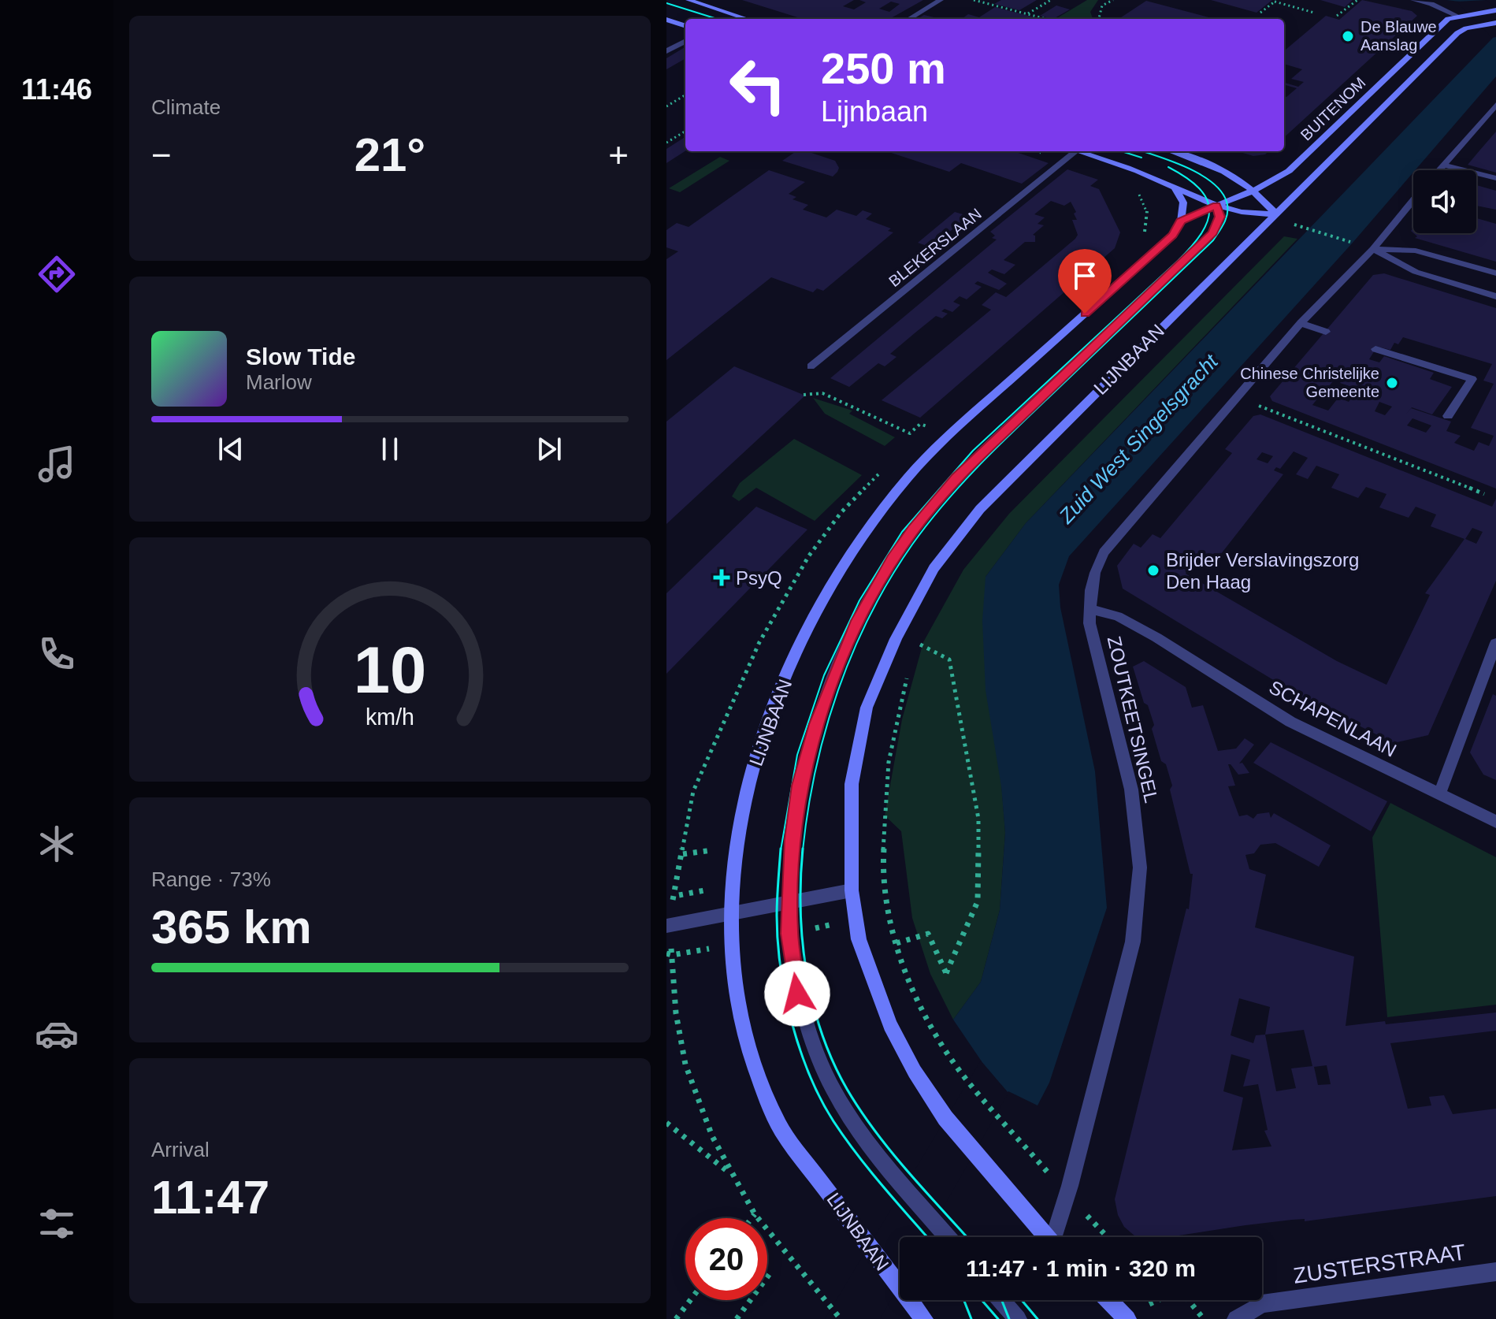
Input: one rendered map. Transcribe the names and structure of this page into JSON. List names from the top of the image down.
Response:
{
  "streets": {
    "main road": ["BUITENOM", "LIJNBAAN"],
    "street": [
      "BLEKERSLAAN",
      "SCHAPENLAAN",
      "ZOUTKEETSINGEL",
      "ZUSTERSTRAAT"
    ]
  },
  "crossings": [
    ["BUITENOM", "LIJNBAAN"],
    ["SCHAPENLAAN", "ZOUTKEETSINGEL"]
  ],
  "water": ["Zuid West Singelsgracht"],
  "places": {
    "other": ["De Blauwe Aanslag", "Chinese Christelijke Gemeente", "Brijder Verslavingszorg Den Haag"],
    "health": ["PsyQ"]
  },
  "page": {
    "tabs": "11:46",
    "tile": [
      "Climate",
      ["Range · 73%", "365 km"],
      ["Arrival", "11:47"]
    ],
    "turn": ["250 m", "Lijnbaan"],
    "heat": ["−", "21°", "+"],
    "song": ["Slow Tide", "Marlow"],
    "limit": "20",
    "trip": "11:47 · 1 min · 320 m",
    "gauge": ["10", "km/h"]
  }
}
